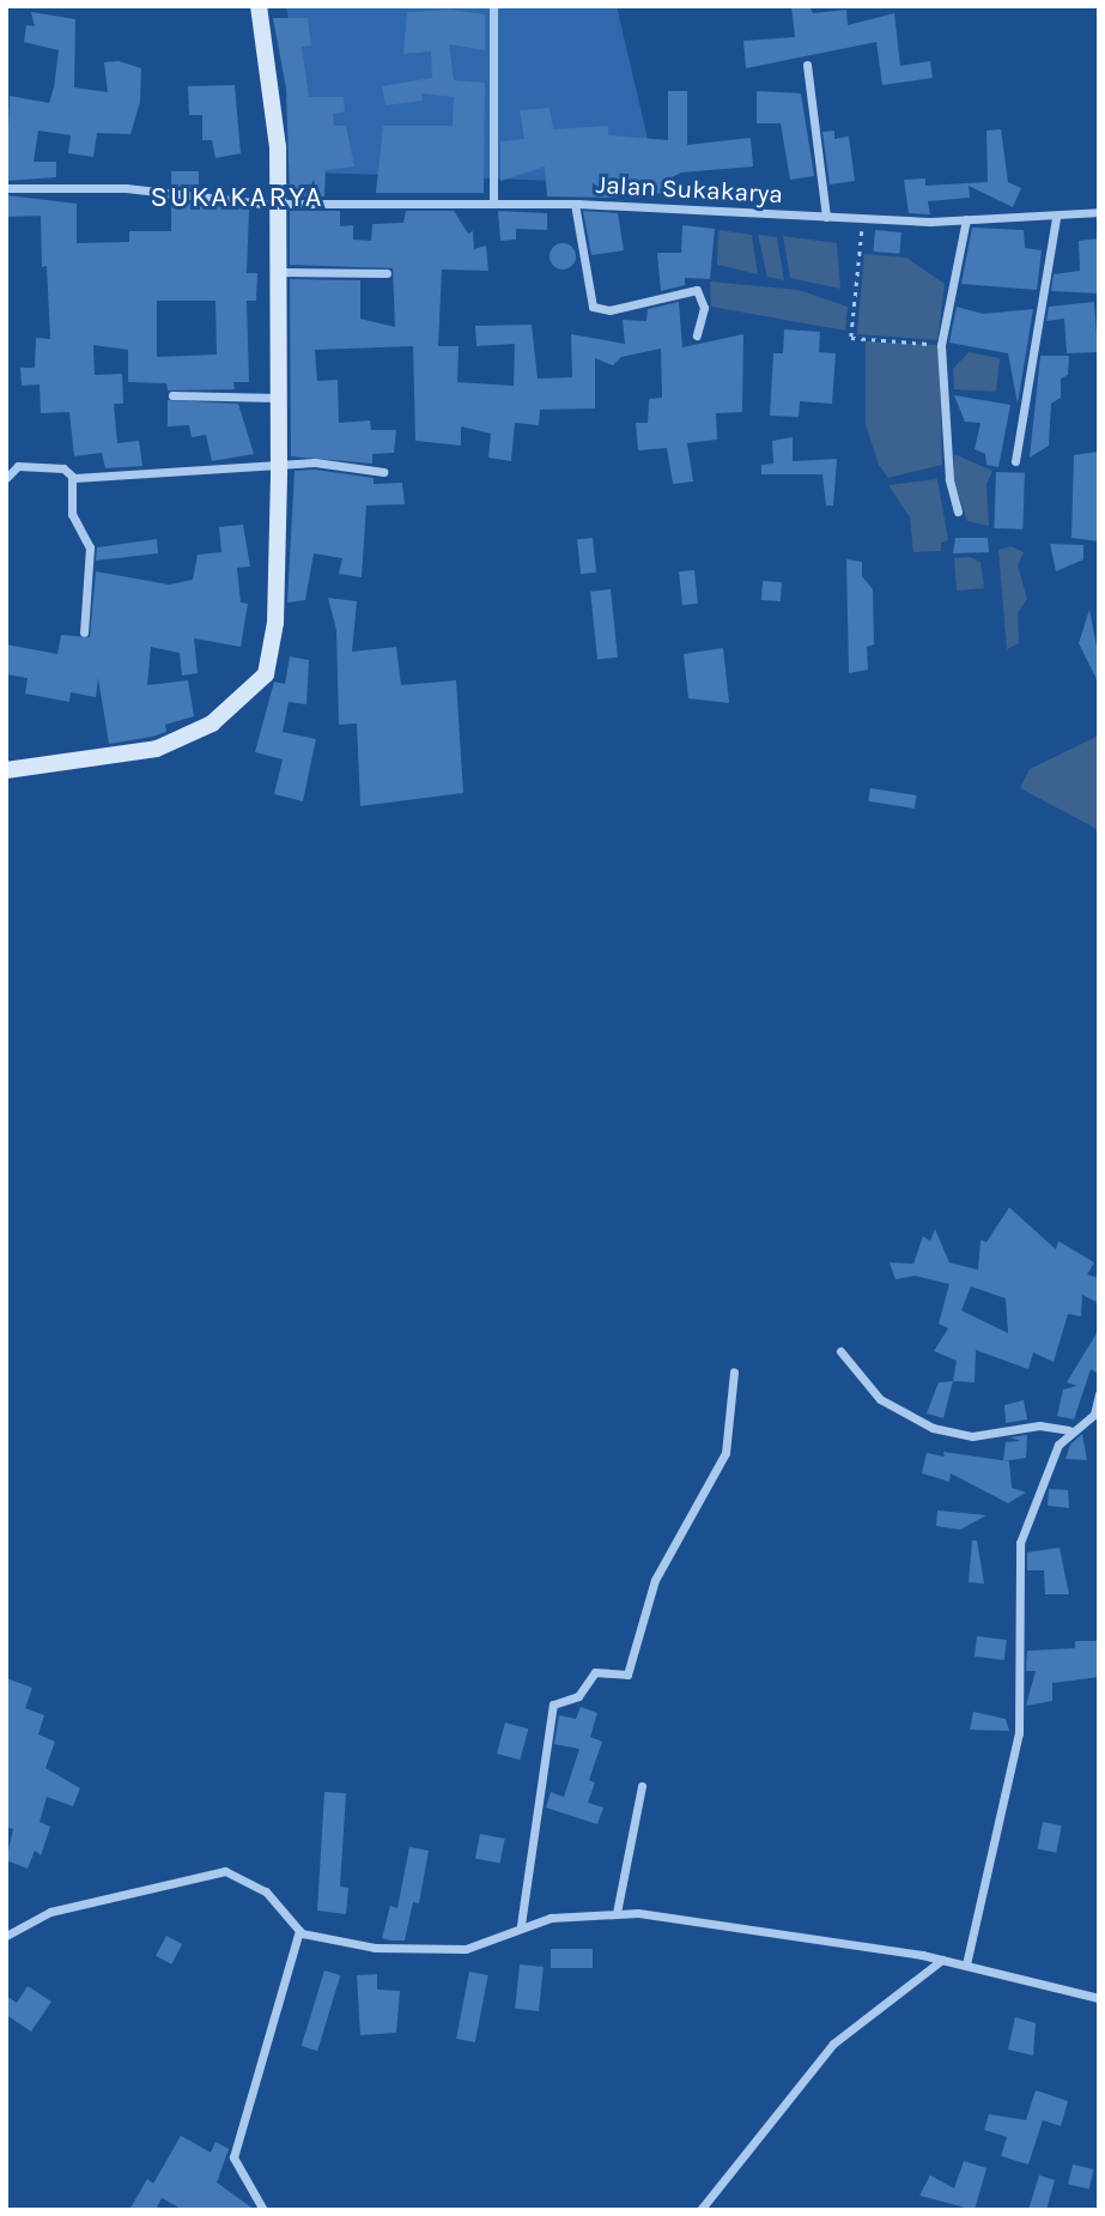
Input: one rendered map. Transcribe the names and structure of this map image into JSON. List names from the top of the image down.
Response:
{
  "streets": {
    "street": ["Jalan Sukakarya"]
  },
  "districts": ["SUKAKARYA"]
}
